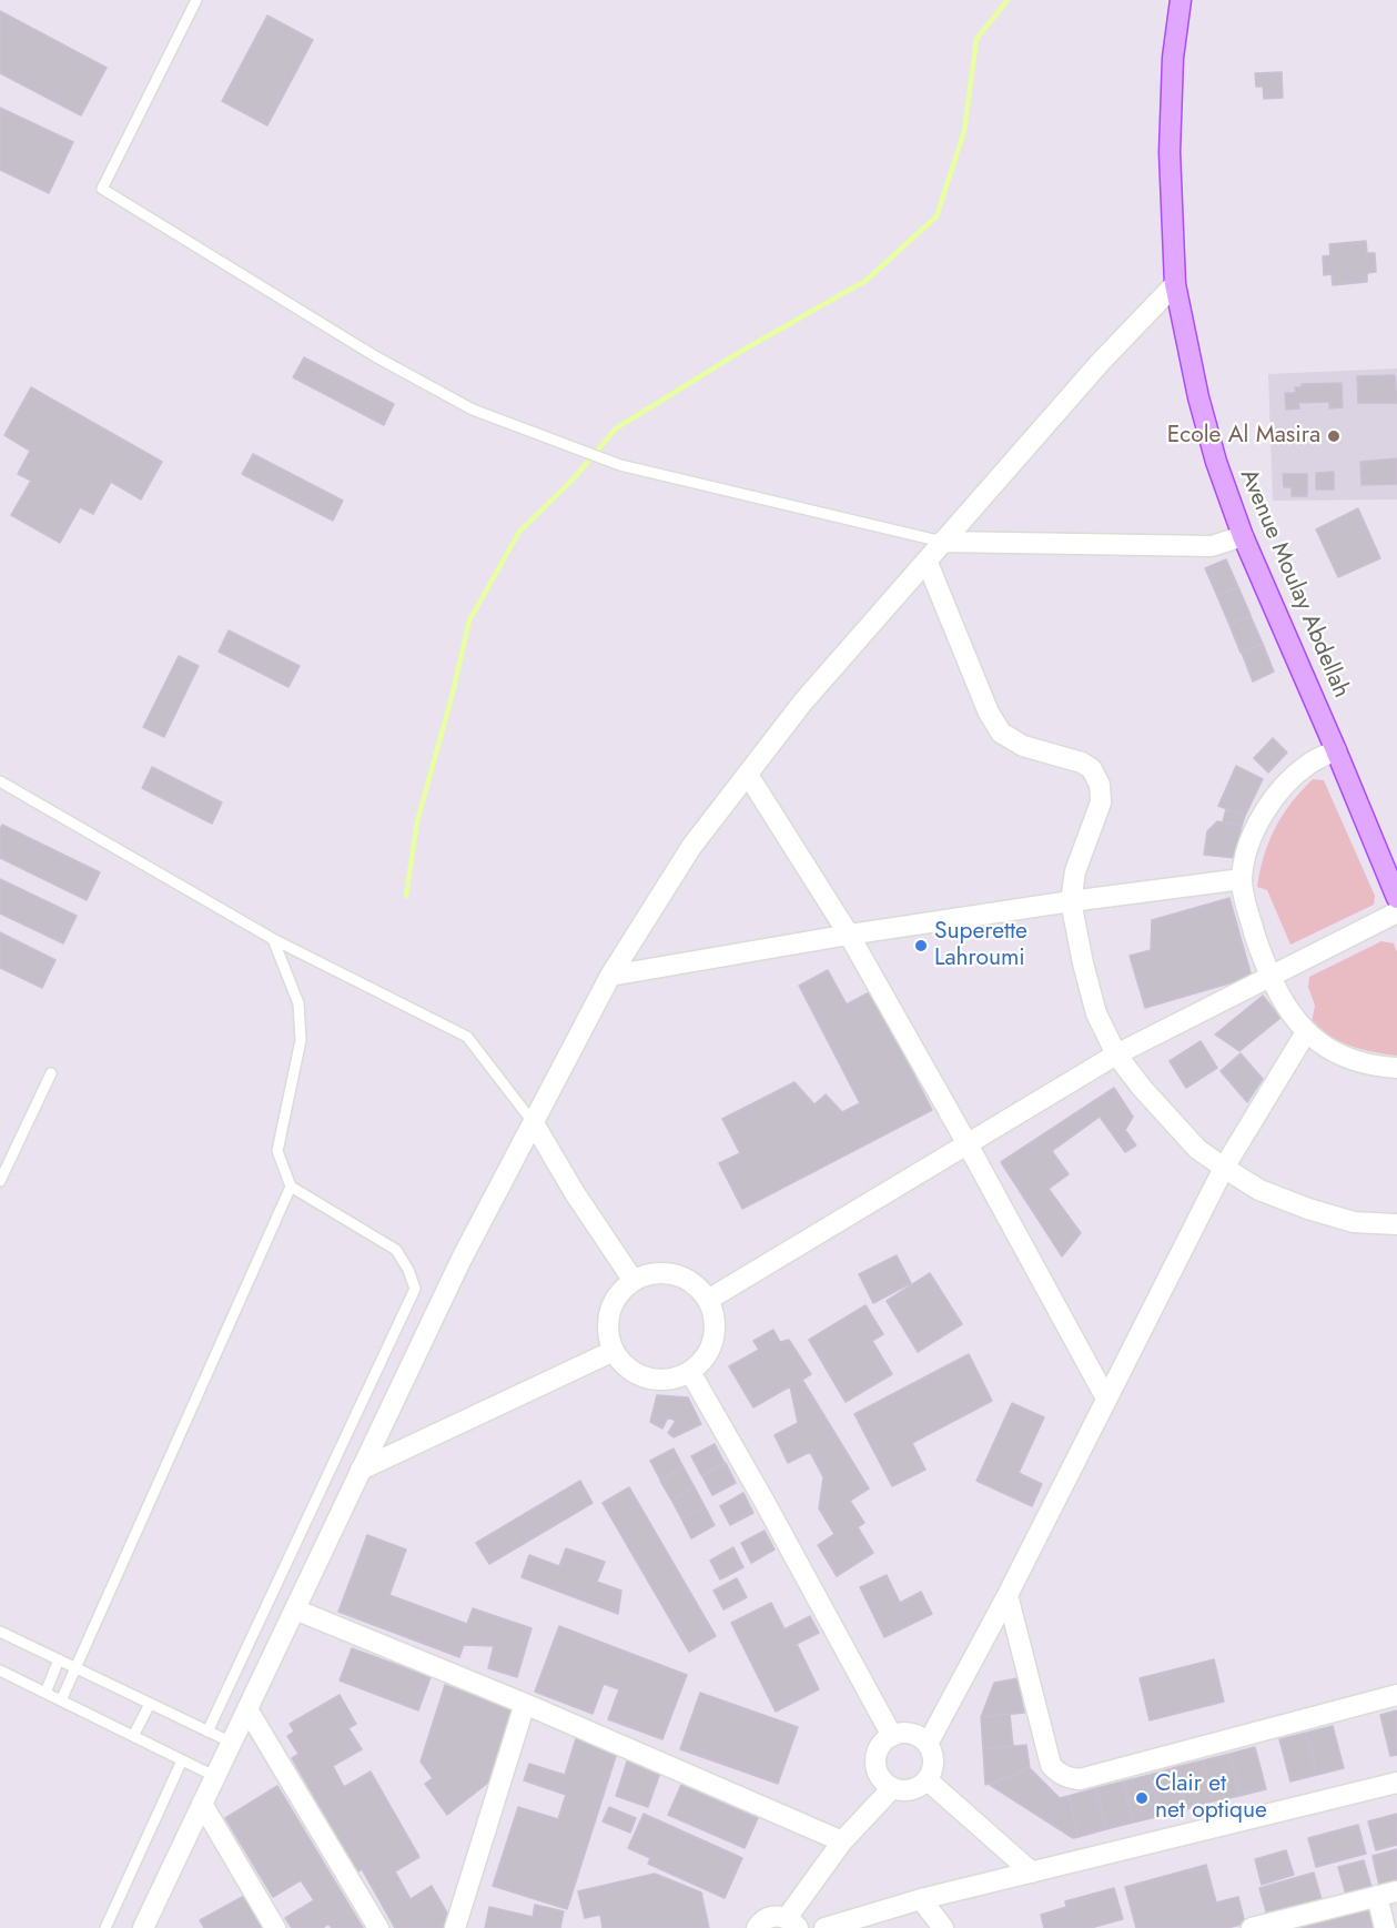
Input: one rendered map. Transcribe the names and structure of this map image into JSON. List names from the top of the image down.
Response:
{
  "streets": {
    "main road": ["Avenue Moulay Abdellah"]
  },
  "places": ["Ecole Al Masira", "Superette Lahroumi", "Clair et net optique"]
}
